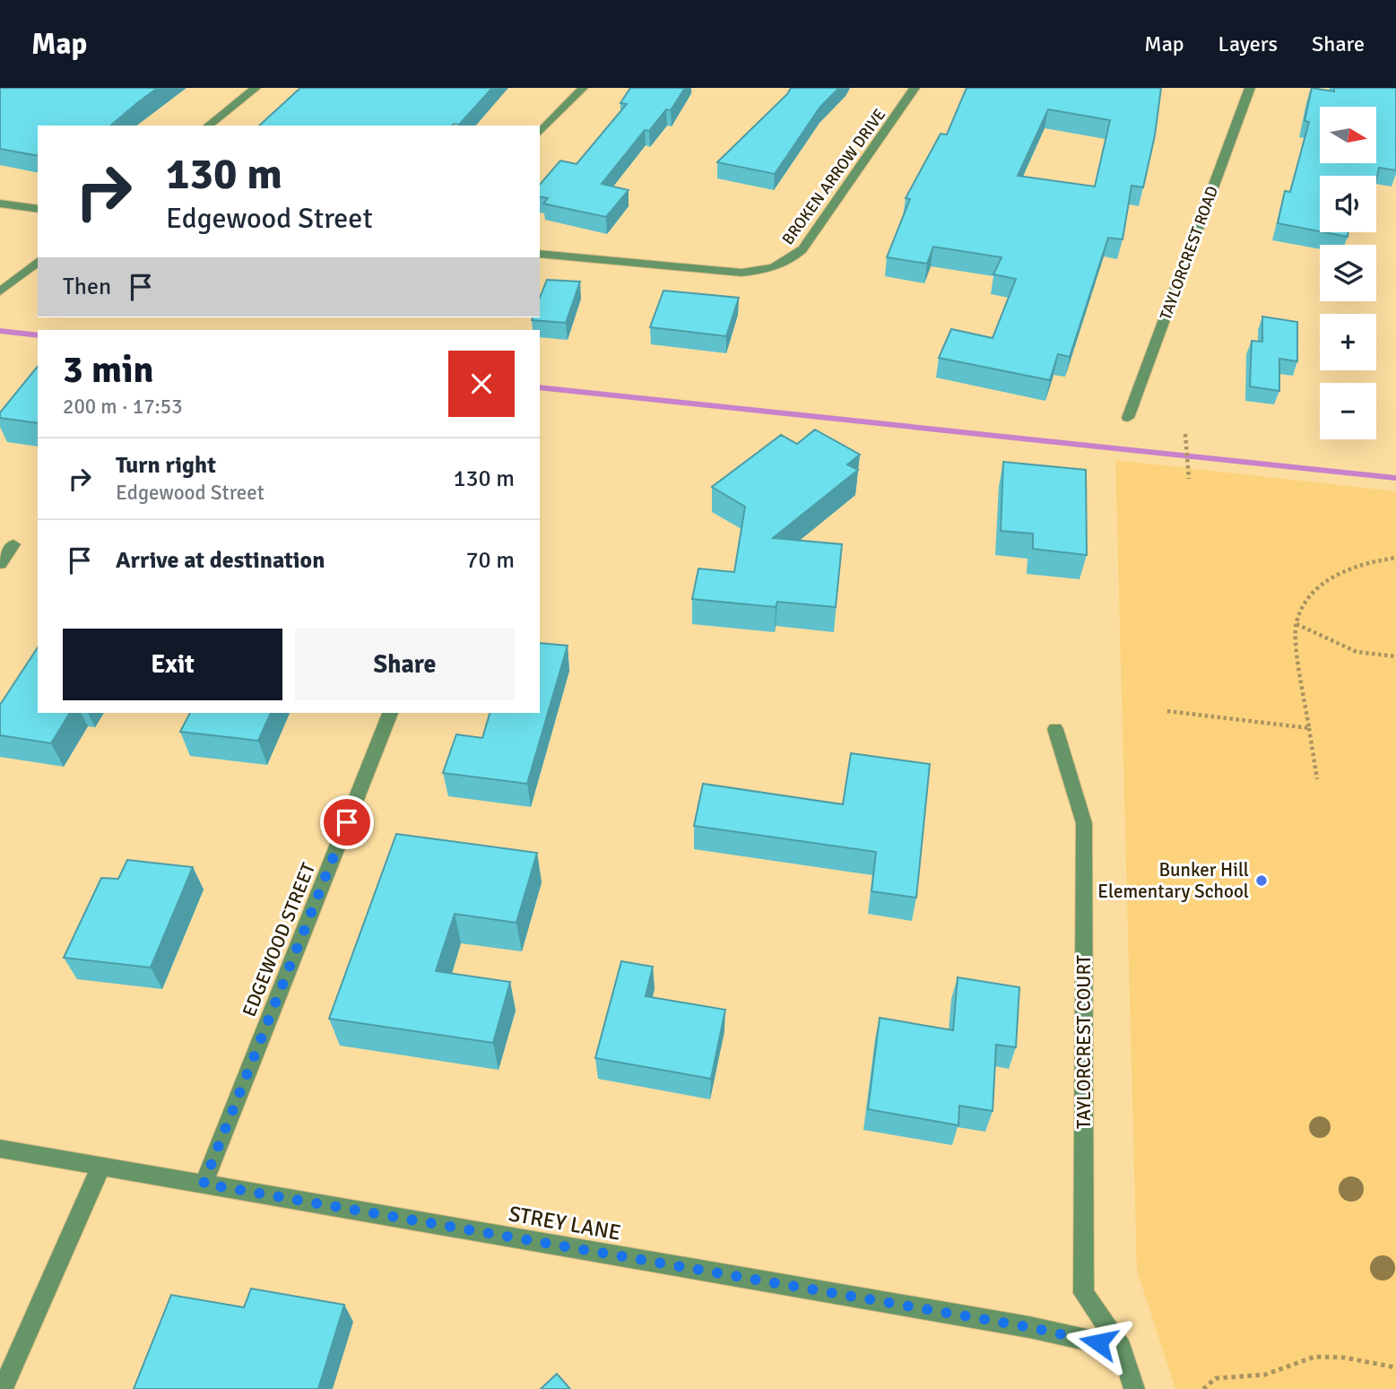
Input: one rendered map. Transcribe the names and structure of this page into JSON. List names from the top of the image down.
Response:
{
  "streets": {
    "street": [
      "BROKEN ARROW DRIVE",
      "TAYLORCREST ROAD",
      "EDGEWOOD STREET",
      "TAYLORCREST COURT",
      "STREY LANE"
    ]
  },
  "crossings": [
    ["EDGEWOOD STREET", "STREY LANE"],
    ["TAYLORCREST COURT", "STREY LANE"]
  ],
  "places": ["Bunker Hill Elementary School"],
  "north": "right",
  "page": {
    "header": "Map",
    "nav": ["Map", "Layers", "Share"],
    "map_buttons": ["+", "−"],
    "turn": ["130 m", "Edgewood Street"],
    "then": "Then",
    "heading": ["3 min", "200 m · 17:53"],
    "list": [
      {
        "name": "Turn right",
        "note": "Edgewood Street",
        "value": "130 m"
      },
      {
        "name": "Arrive at destination",
        "value": "70 m"
      }
    ],
    "buttons": ["Exit", "Share"]
  }
}
